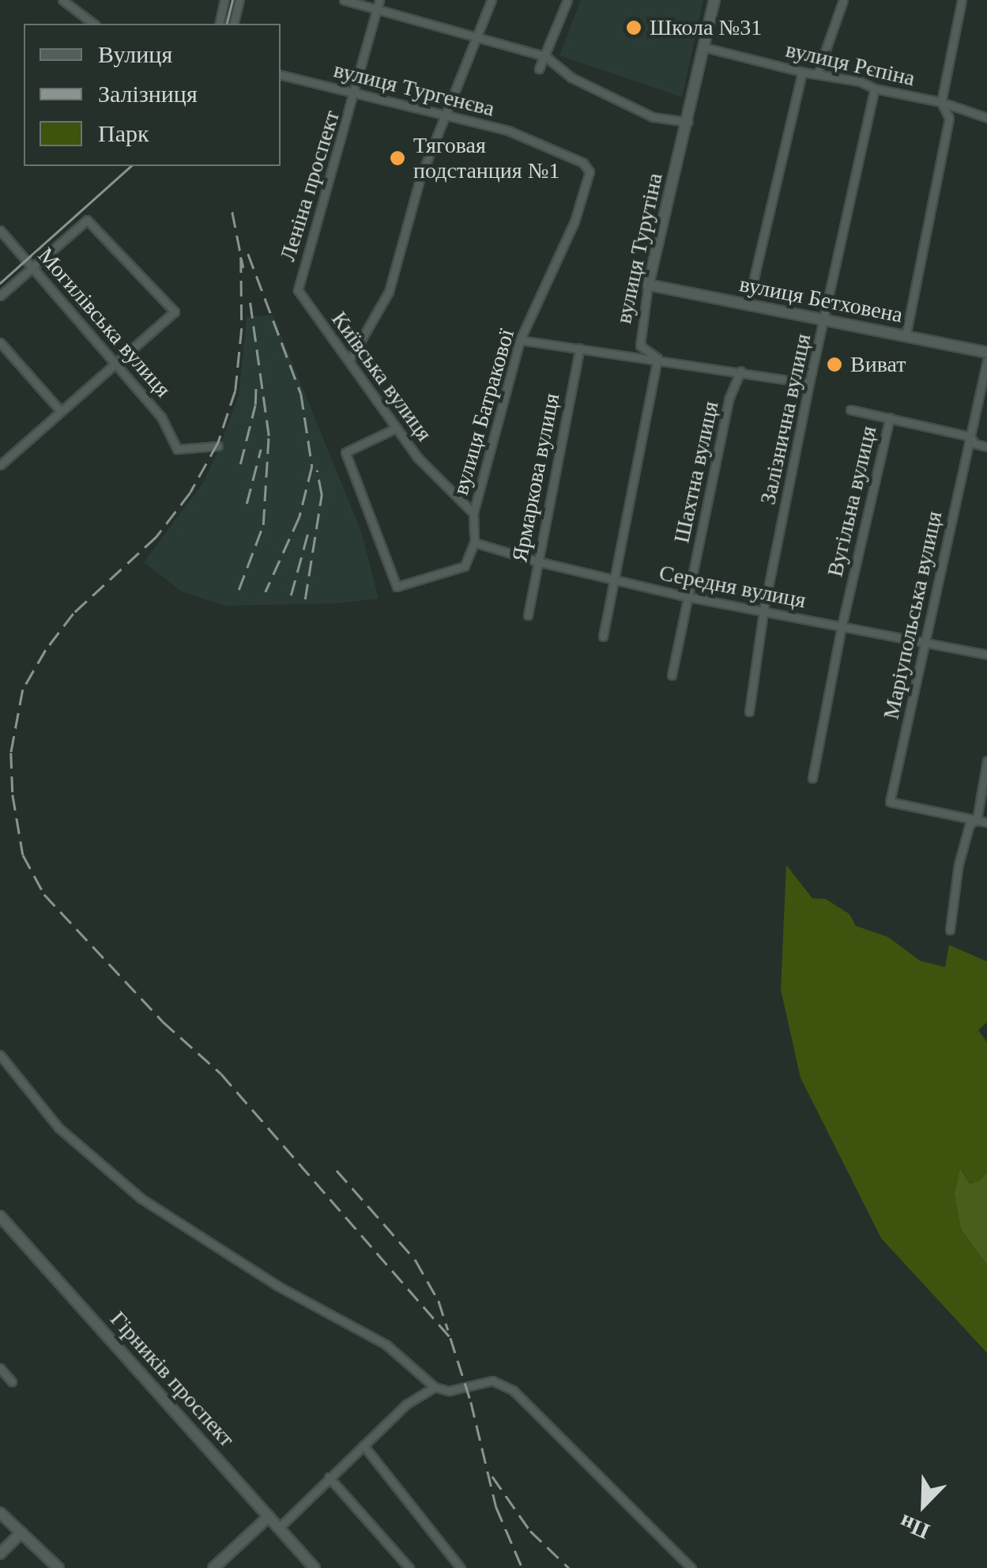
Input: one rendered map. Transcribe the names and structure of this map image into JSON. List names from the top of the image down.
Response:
{
  "streets": {
    "street": [
      "вулиця Рєпіна",
      "вулиця Тургенєва",
      "Леніна проспект",
      "вулиця Турутіна",
      "вулиця Бетховена",
      "Могилівська вулиця",
      "Київська вулиця",
      "вулиця Батракової",
      "Залізнична вулиця",
      "Шахтна вулиця",
      "Ярмаркова вулиця",
      "Вугільна вулиця",
      "Середня вулиця",
      "Маріупольська вулиця",
      "Гірників проспект"
    ]
  },
  "crossings": [
    ["вулиця Рєпіна", "вулиця Турутіна"],
    ["вулиця Рєпіна", "Залізнична вулиця"],
    ["вулиця Тургенєва", "Леніна проспект"],
    ["вулиця Тургенєва", "вулиця Батракової"],
    ["Леніна проспект", "Київська вулиця"],
    ["вулиця Турутіна", "вулиця Бетховена"],
    ["вулиця Бетховена", "Залізнична вулиця"],
    ["Київська вулиця", "вулиця Батракової"],
    ["вулиця Батракової", "Середня вулиця"],
    ["Залізнична вулиця", "Середня вулиця"],
    ["Шахтна вулиця", "Середня вулиця"],
    ["Ярмаркова вулиця", "Середня вулиця"],
    ["Вугільна вулиця", "Середня вулиця"],
    ["Середня вулиця", "Маріупольська вулиця"]
  ],
  "places": ["Школа №31", "Тяговая подстанция №1", "Виват"],
  "legend": ["Вулиця", "Залізниця", "Парк"],
  "north": "bottom left"
}
